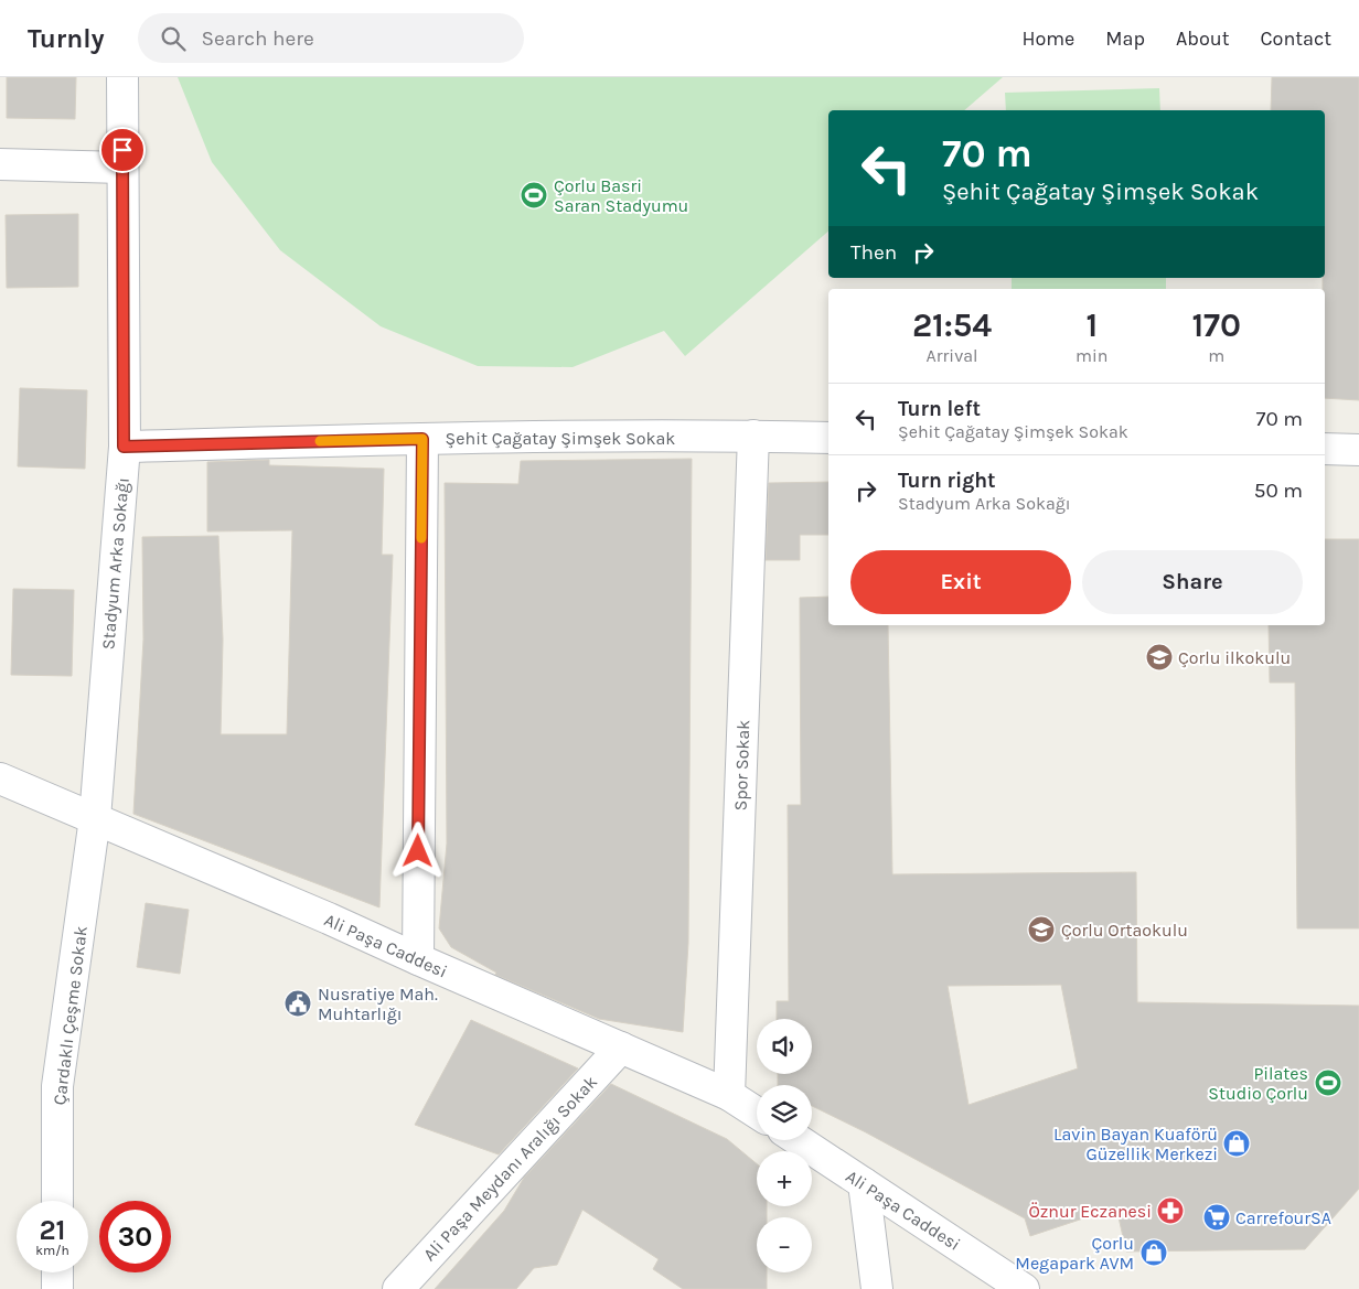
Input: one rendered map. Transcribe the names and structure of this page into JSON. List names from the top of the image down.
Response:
{
  "streets": {
    "street": [
      "Şehit Çağatay Şimşek Sokak",
      "Stadyum Arka Sokağı",
      "Spor Sokak",
      "Ali Paşa Caddesi",
      "Çardaklı Çeşme Sokak",
      "Ali Paşa Meydanı Aralığı Sokak"
    ]
  },
  "crossings": [
    ["Şehit Çağatay Şimşek Sokak", "Stadyum Arka Sokağı"],
    ["Şehit Çağatay Şimşek Sokak", "Spor Sokak"],
    ["Stadyum Arka Sokağı", "Ali Paşa Caddesi"],
    ["Stadyum Arka Sokağı", "Çardaklı Çeşme Sokak"],
    ["Spor Sokak", "Ali Paşa Caddesi"],
    ["Ali Paşa Caddesi", "Çardaklı Çeşme Sokak"],
    ["Ali Paşa Caddesi", "Ali Paşa Meydanı Aralığı Sokak"]
  ],
  "places": {
    "sports": ["Çorlu Basri Saran Stadyumu", "Pilates Studio Çorlu"],
    "school or university": ["Çorlu ilkokulu", "Çorlu Ortaokulu"],
    "public building": ["Nusratiye Mah. Muhtarlığı"],
    "shop": ["Lavin Bayan Kuaförü Güzellik Merkezi", "Çorlu Megapark AVM"],
    "pharmacy": ["Öznur Eczanesi"],
    "supermarket": ["CarrefourSA"]
  },
  "page": {
    "header": "Turnly",
    "search": "Search here",
    "nav": [
      "Home",
      "Map",
      "About",
      "Contact"
    ],
    "turn": ["70 m", "Şehit Çağatay Şimşek Sokak"],
    "then": "Then",
    "eta": [
      "21:54",
      "Arrival",
      "1",
      "min",
      "170",
      "m"
    ],
    "list": [
      {
        "name": "Turn left",
        "note": "Şehit Çağatay Şimşek Sokak",
        "value": "70 m"
      },
      {
        "name": "Turn right",
        "note": "Stadyum Arka Sokağı",
        "value": "50 m"
      }
    ],
    "buttons": ["Exit", "Share"],
    "map_buttons": ["+", "−"],
    "speed": "21 km/h",
    "limit": "30"
  }
}
